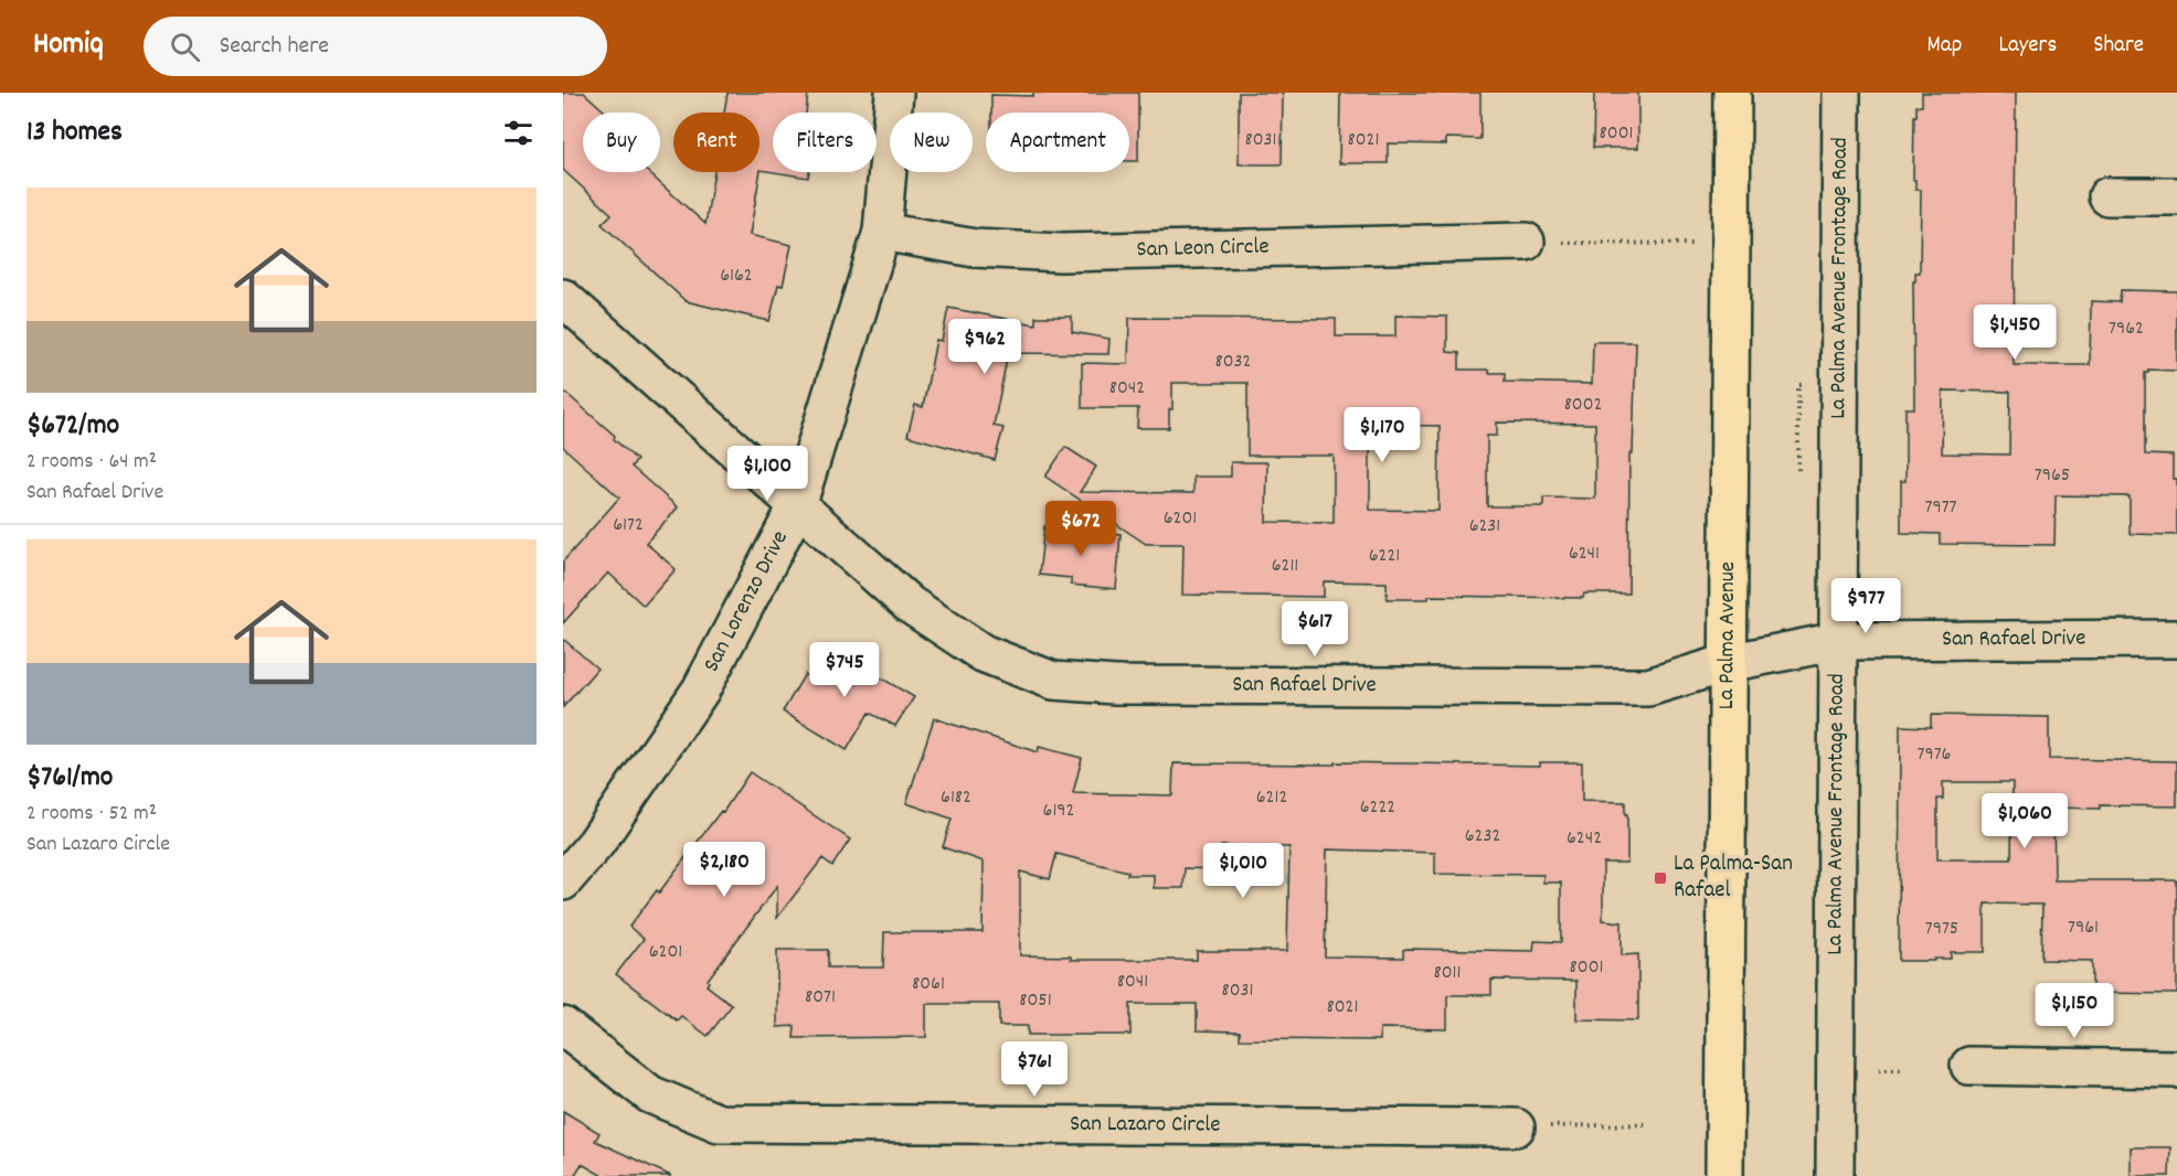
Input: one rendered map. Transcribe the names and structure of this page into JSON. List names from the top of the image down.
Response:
{
  "streets": {
    "main road": ["La Palma Avenue"],
    "street": [
      "San Leon Circle",
      "La Palma Avenue Frontage Road",
      "San Lorenzo Drive",
      "San Rafael Drive",
      "San Lazaro Circle"
    ]
  },
  "crossings": [
    ["San Leon Circle", "San Lorenzo Drive"],
    ["La Palma Avenue Frontage Road", "San Rafael Drive"],
    ["San Lorenzo Drive", "San Rafael Drive"],
    ["La Palma Avenue", "San Rafael Drive"]
  ],
  "places": {
    "transit": ["La Palma-San Rafael"]
  },
  "house_numbers": [
    "8001",
    "8031",
    "8021",
    "6162",
    "7962",
    "8032",
    "8042",
    "8002",
    "7965",
    "7977",
    "6201",
    "6172",
    "6231",
    "6241",
    "6221",
    "6211",
    "7976",
    "6182",
    "6212",
    "6222",
    "6192",
    "6232",
    "6242",
    "7961",
    "7975",
    "6201",
    "8001",
    "8011",
    "8041",
    "8061",
    "8031",
    "8071",
    "8051",
    "8021"
  ],
  "page": {
    "header": "Homiq",
    "search": "Search here",
    "nav": ["Map", "Layers", "Share"],
    "heading": "13 homes",
    "chip": [
      "Buy",
      "Rent",
      "Filters",
      "New",
      "Apartment"
    ],
    "list": [
      {
        "name": "$672/mo",
        "note": "2 rooms · 64 m² · San Rafael Drive"
      },
      {
        "name": "$761/mo",
        "note": "2 rooms · 52 m² · San Lazaro Circle"
      }
    ],
    "price": [
      "$1,450",
      "$962",
      "$1,170",
      "$1,100",
      "$672",
      "$977",
      "$617",
      "$745",
      "$1,060",
      "$2,180",
      "$1,010",
      "$1,150",
      "$761"
    ]
  }
}
